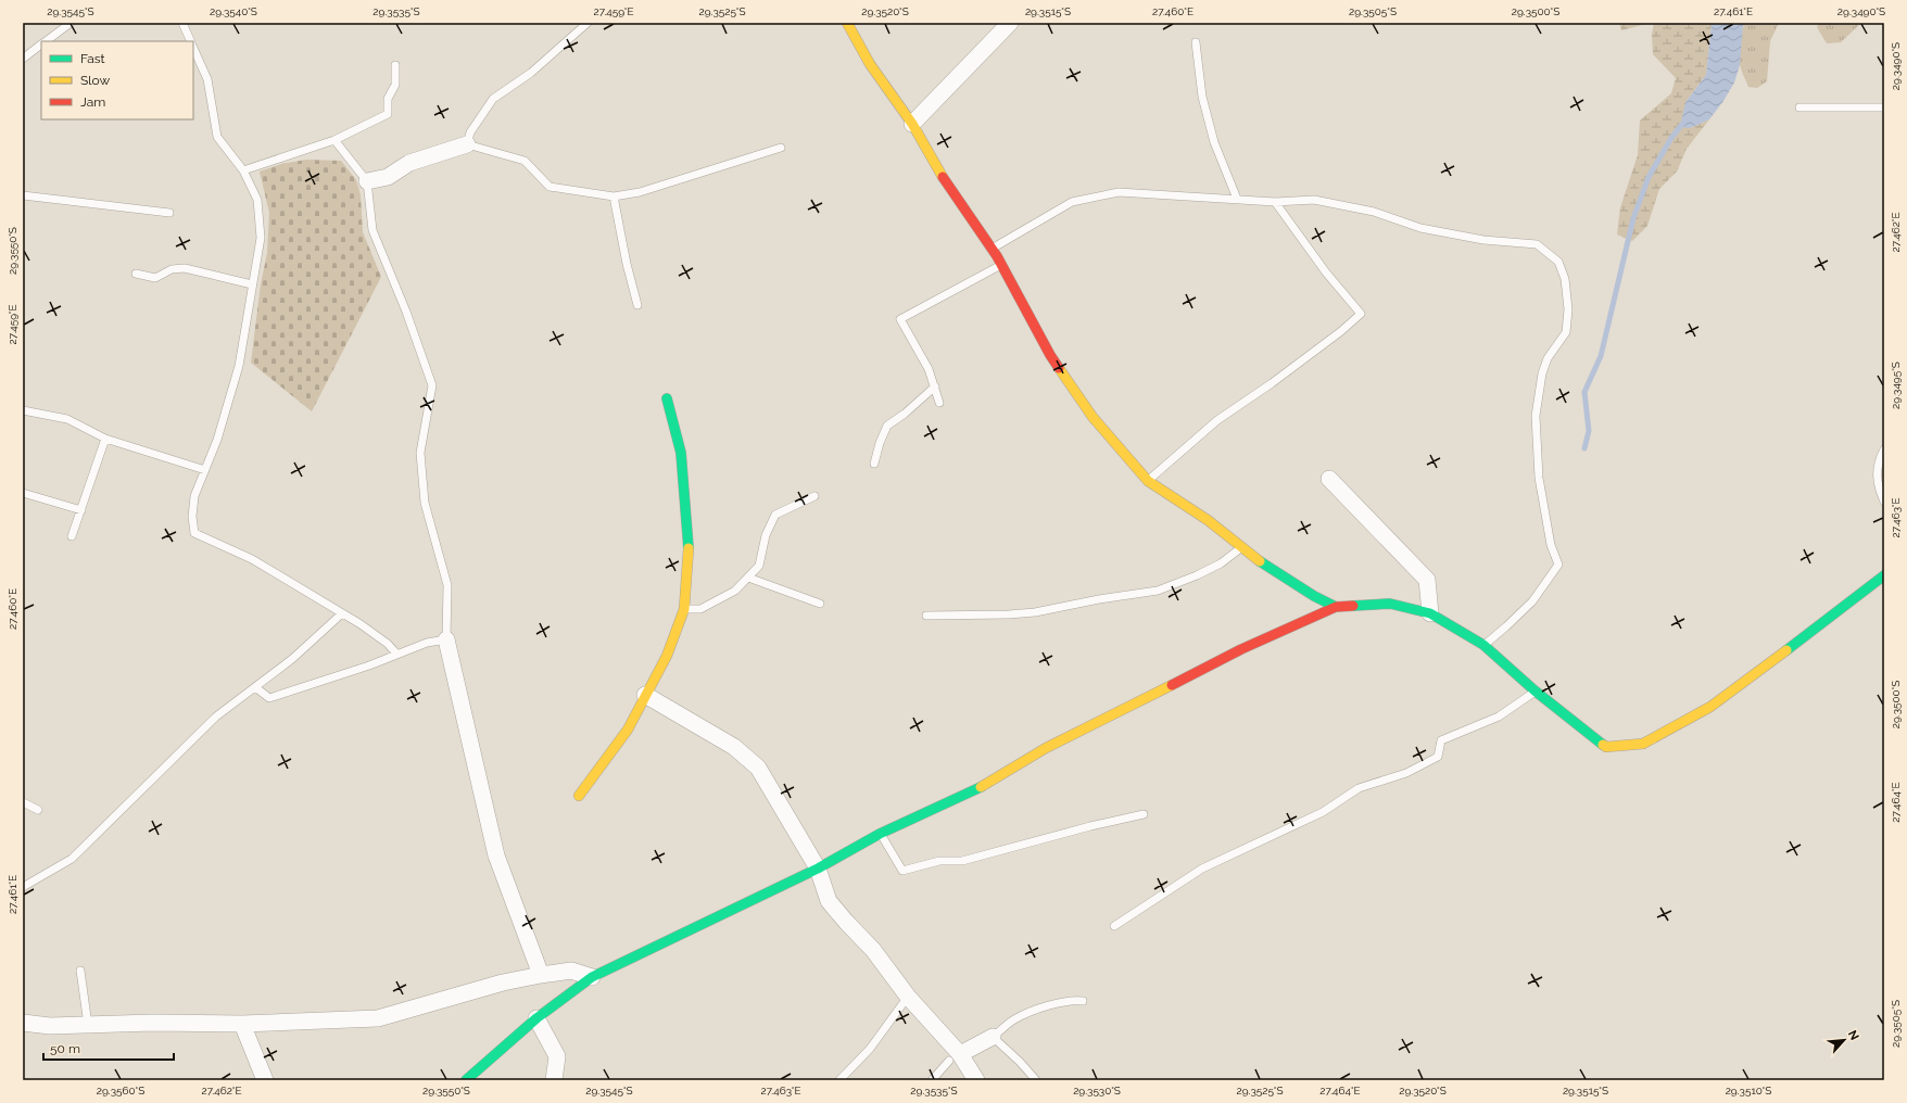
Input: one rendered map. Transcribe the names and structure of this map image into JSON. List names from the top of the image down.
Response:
{
  "legend": ["Fast", "Slow", "Jam"],
  "scale_bar": "50 m",
  "north": "top right",
  "coordinates": [
    "29.3545°S",
    "29.3540°S",
    "29.3535°S",
    "27.459°E",
    "29.3525°S",
    "29.3520°S",
    "29.3515°S",
    "27.460°E",
    "29.3505°S",
    "29.3500°S",
    "27.461°E",
    "29.3490°S",
    "27.462°E",
    "29.3550°S",
    "29.3495°S",
    "27.463°E",
    "27.464°E",
    "29.3560°S",
    "29.3530°S",
    "29.3510°S"
  ]
}
